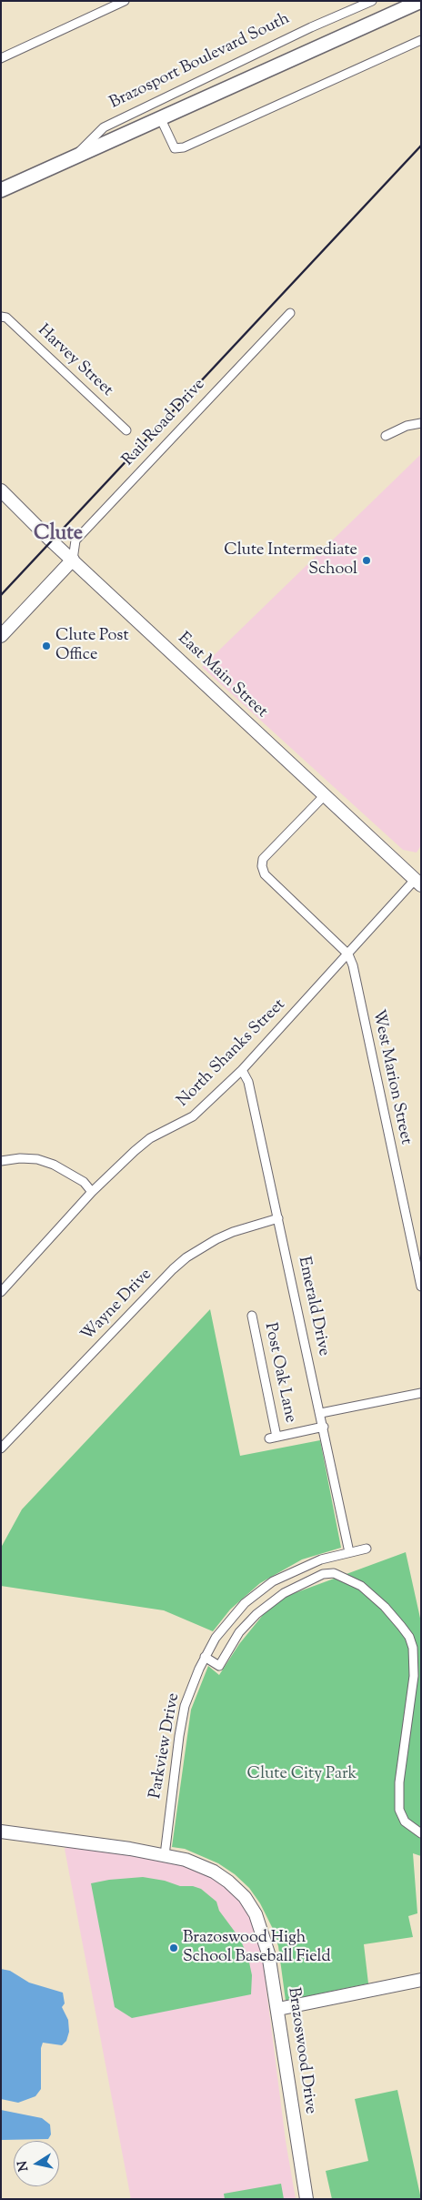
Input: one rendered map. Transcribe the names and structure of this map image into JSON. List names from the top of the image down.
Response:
{
  "streets": {
    "main road": ["Brazosport Boulevard South"],
    "street": [
      "Harvey Street",
      "Rail Road Drive",
      "East Main Street",
      "North Shanks Street",
      "West Marion Street",
      "Wayne Drive",
      "Emerald Drive",
      "Post Oak Lane",
      "Parkview Drive",
      "Brazoswood Drive"
    ]
  },
  "crossings": [
    ["Rail Road Drive", "East Main Street"],
    ["East Main Street", "North Shanks Street"],
    ["North Shanks Street", "West Marion Street"],
    ["North Shanks Street", "Emerald Drive"],
    ["Wayne Drive", "Emerald Drive"],
    ["Emerald Drive", "Post Oak Lane"],
    ["Emerald Drive", "Parkview Drive"],
    ["Parkview Drive", "Brazoswood Drive"]
  ],
  "districts": ["Clute"],
  "parks": ["Clute City Park"],
  "places": ["Clute Intermediate School", "Clute Post Office", "Brazoswood High School Baseball Field"],
  "north": "left"
}
